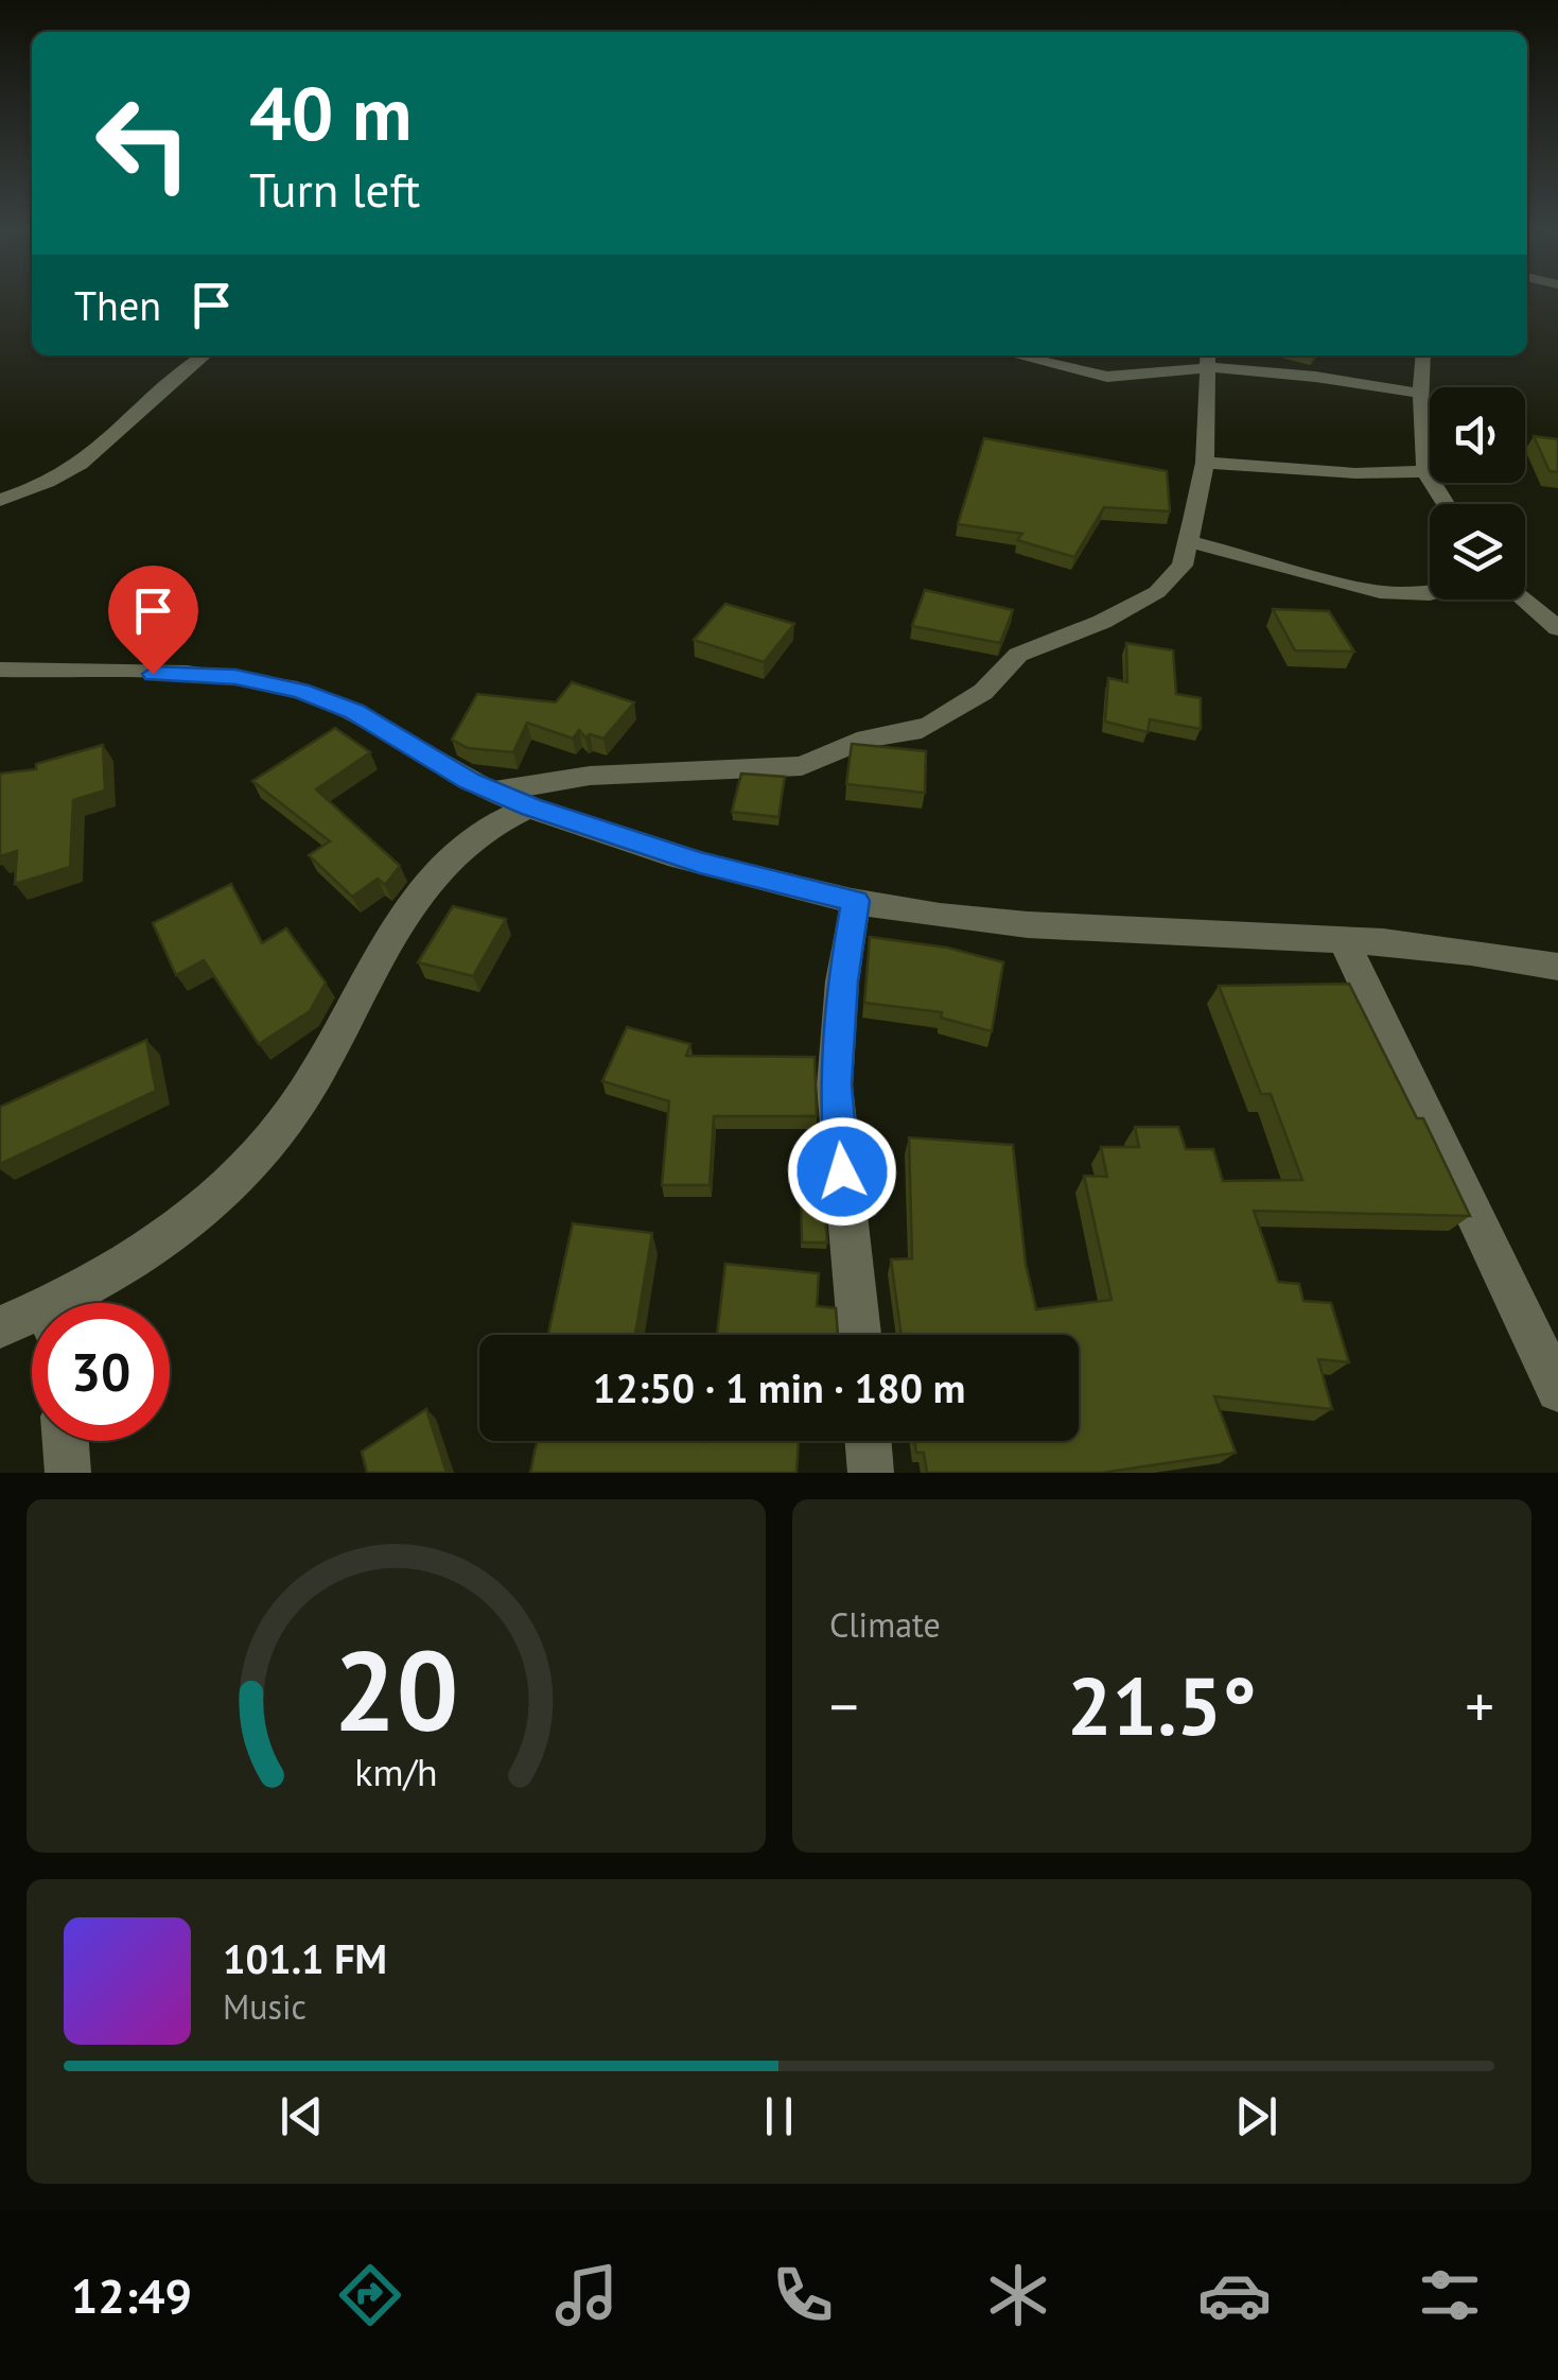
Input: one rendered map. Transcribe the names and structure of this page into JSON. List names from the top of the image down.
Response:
{
  "page": {
    "turn": ["40 m", "Turn left"],
    "then": "Then",
    "limit": "30",
    "trip": "12:50 · 1 min · 180 m",
    "tile": "Climate",
    "heat": ["−", "21.5°", "+"],
    "song": ["101.1 FM", "Music"],
    "tabs": "12:49",
    "gauge": ["20", "km/h"]
  }
}
